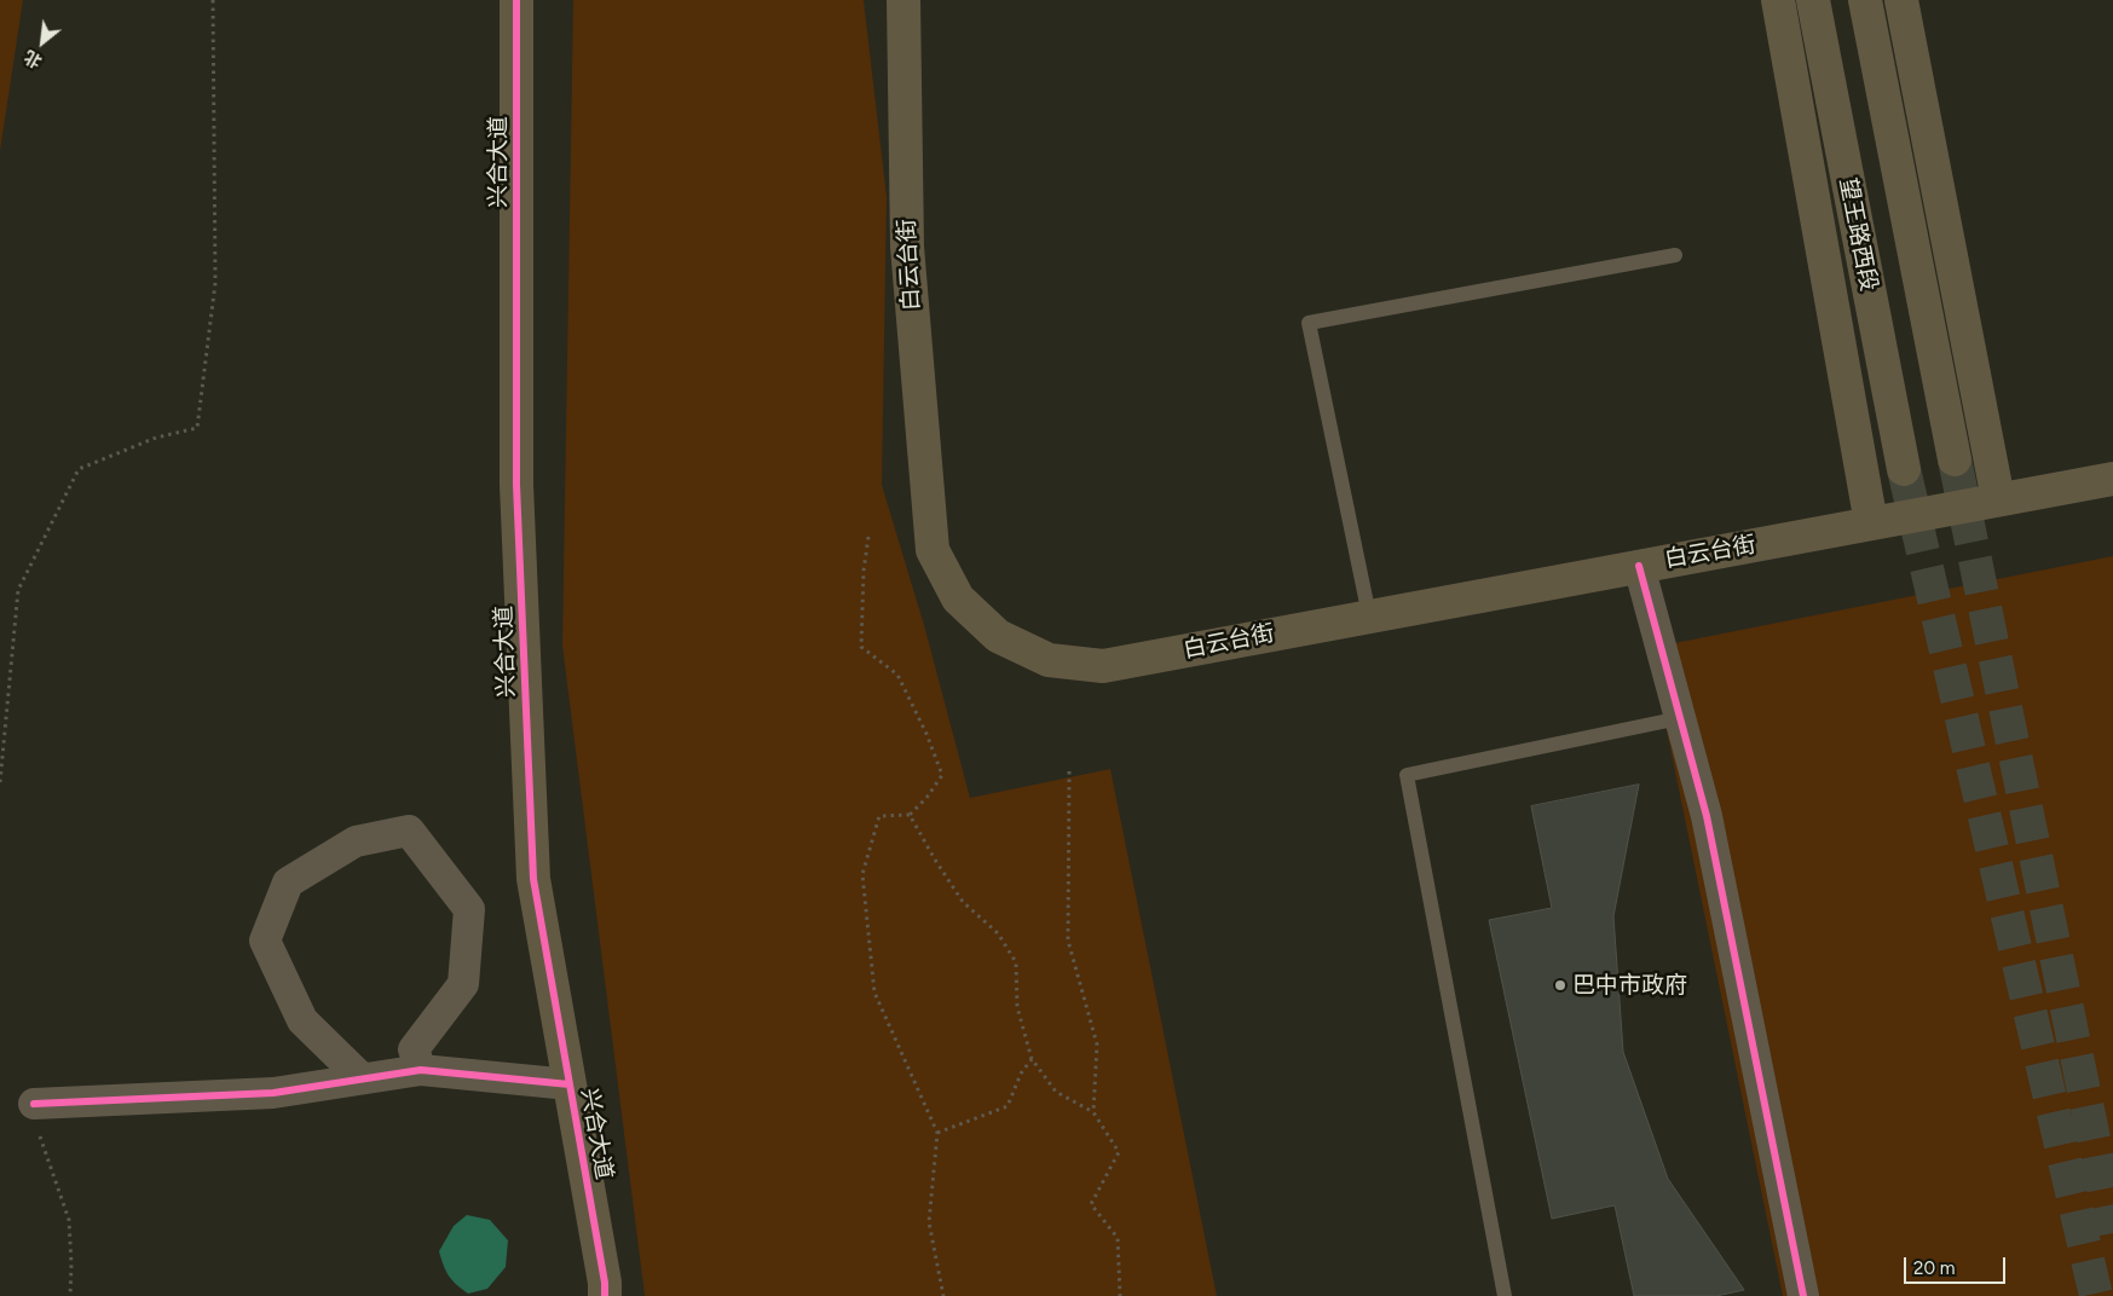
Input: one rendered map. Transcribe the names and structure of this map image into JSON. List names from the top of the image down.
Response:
{
  "streets": {
    "main road": ["兴合大道", "望王路西段", "白云台街"]
  },
  "places": ["巴中市政府"],
  "scale_bar": "20 m",
  "north": "bottom left"
}
